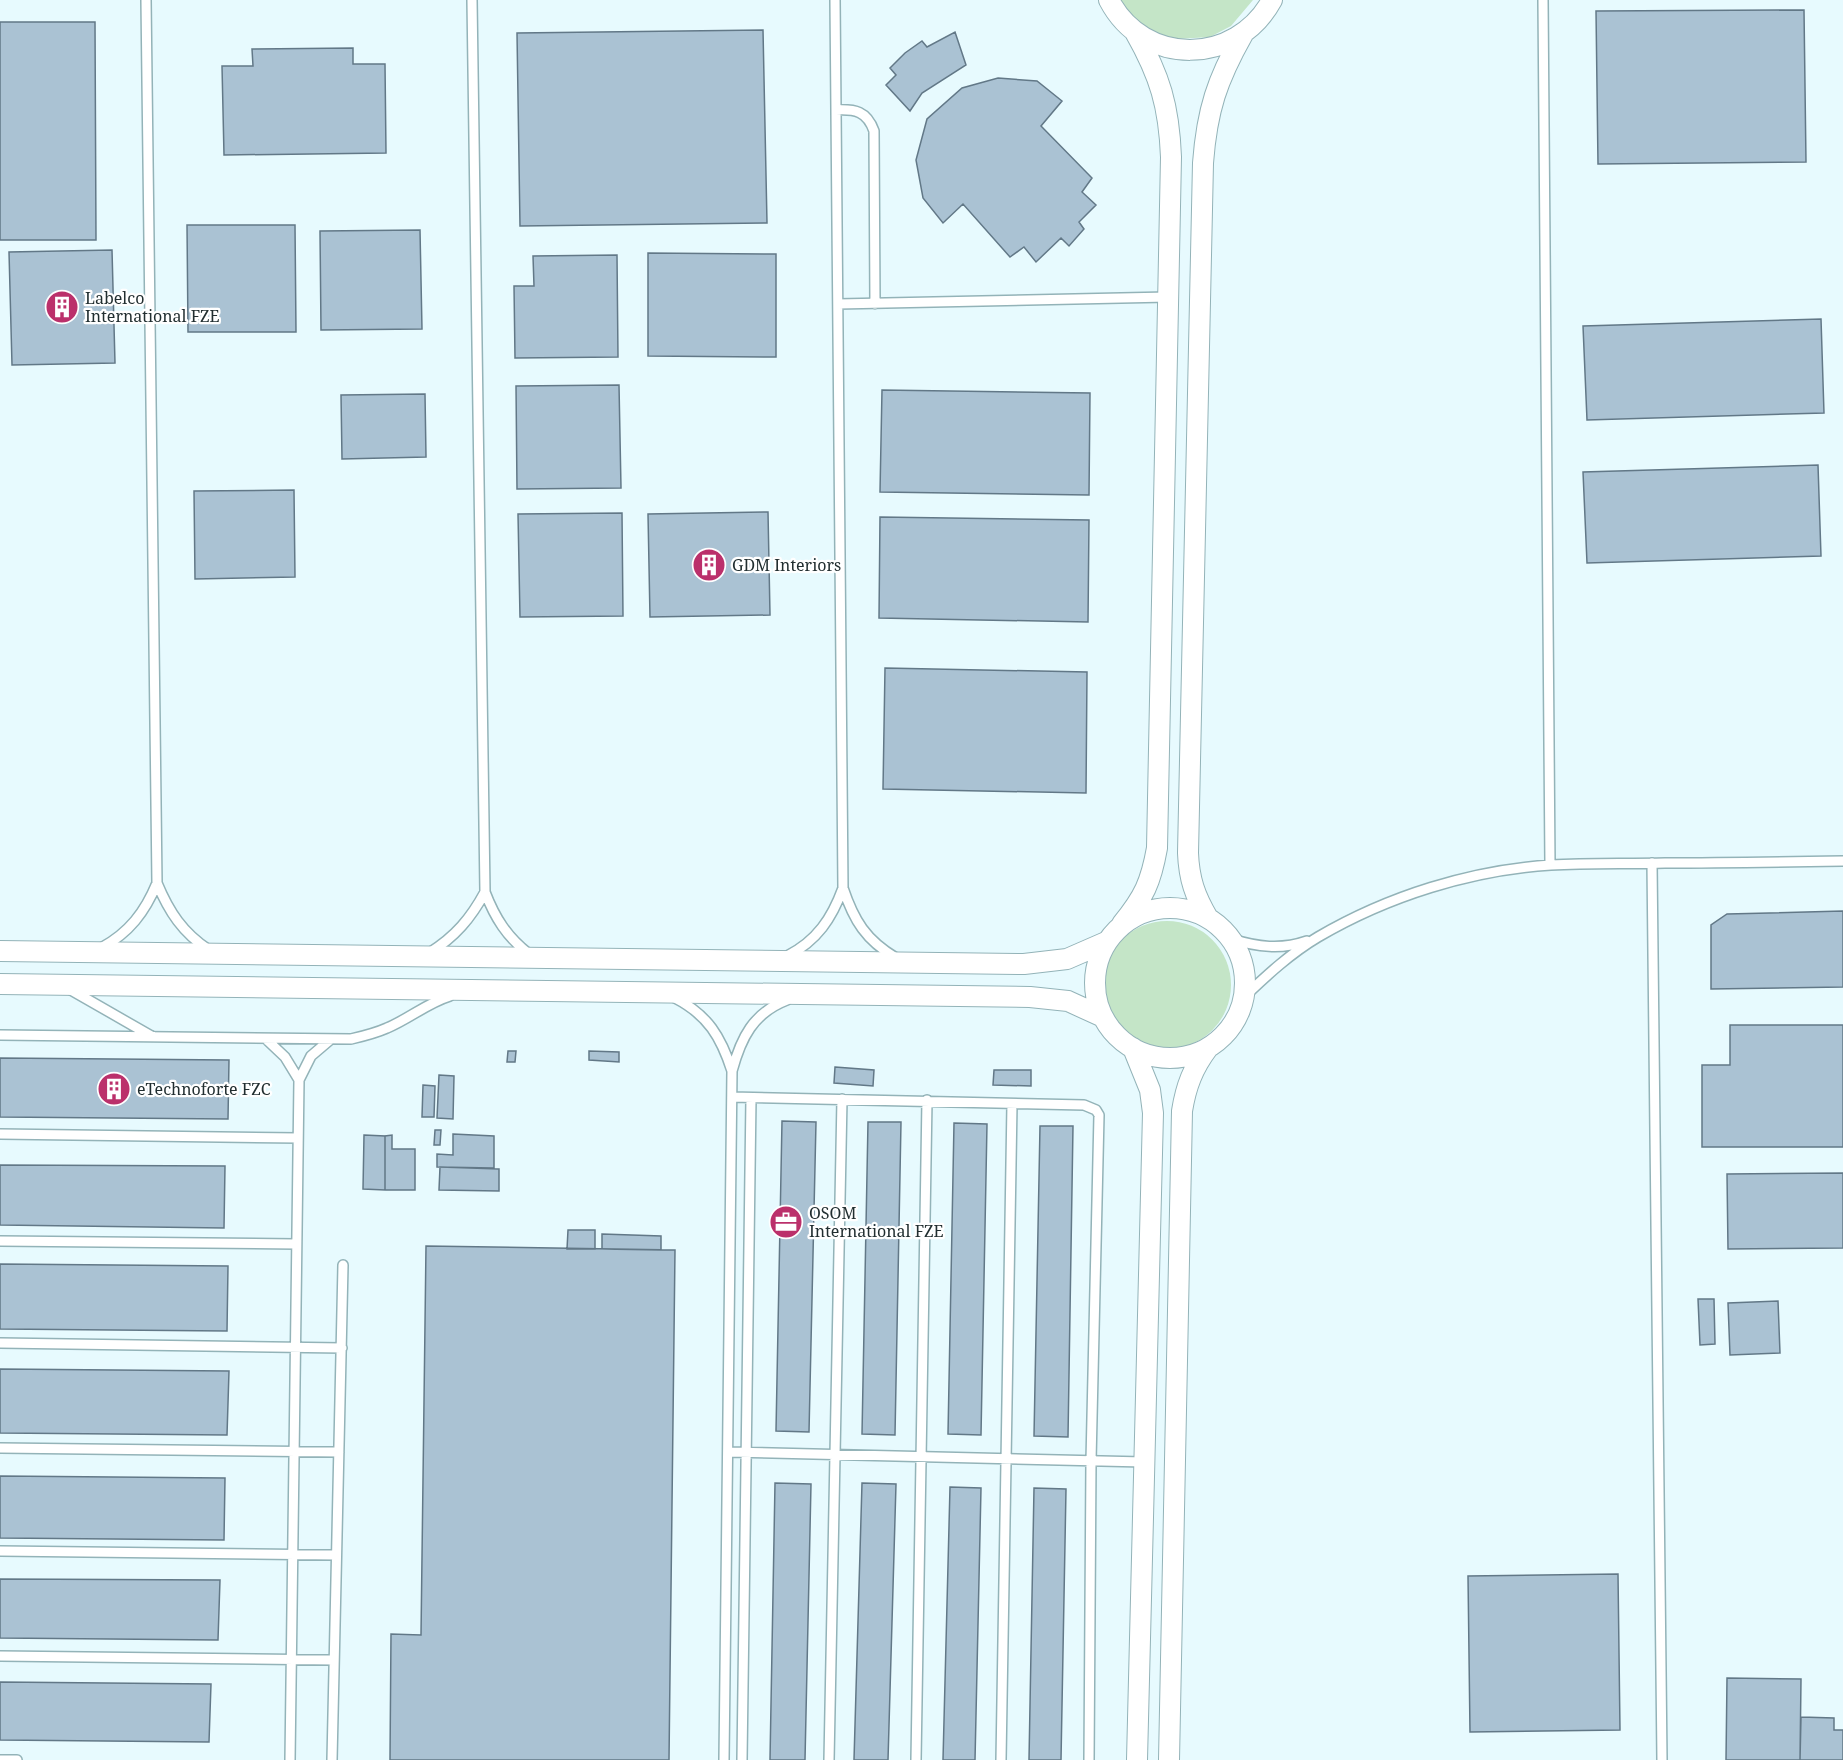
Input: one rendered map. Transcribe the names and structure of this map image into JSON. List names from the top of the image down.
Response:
{
  "places": {
    "building": ["Labelco International FZE", "GDM Interiors", "eTechnoforte FZC"],
    "office": ["OSOM International FZE"]
  }
}
